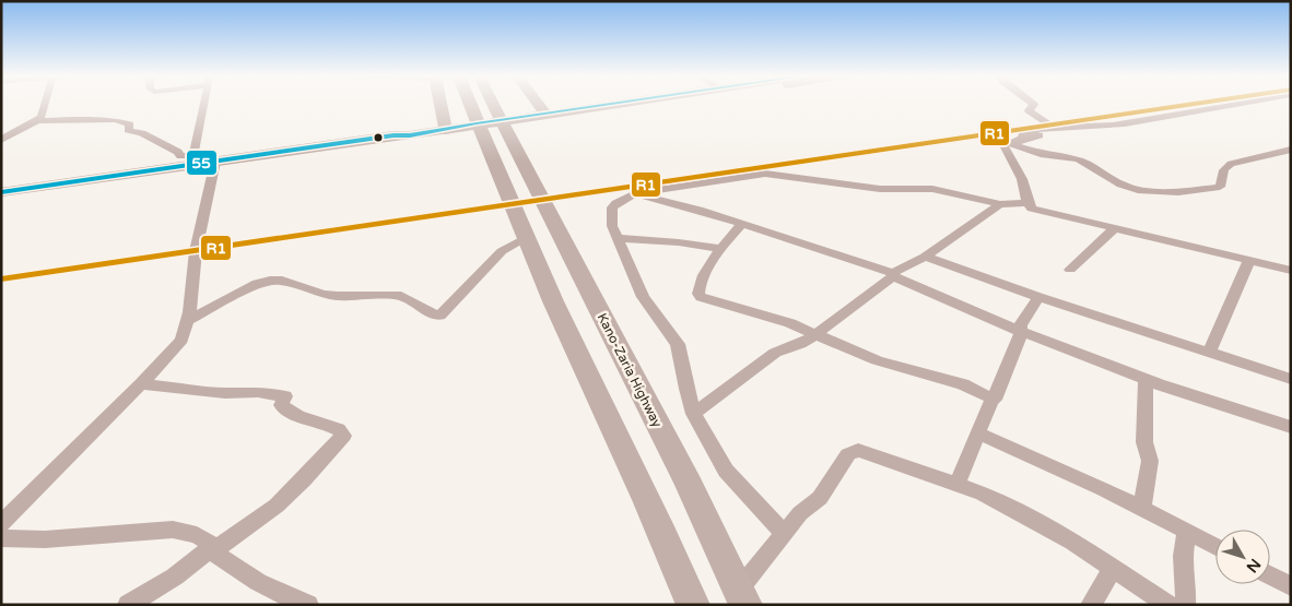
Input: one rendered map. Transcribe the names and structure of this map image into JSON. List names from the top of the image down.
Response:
{
  "streets": {
    "highway": ["Kano-Zaria Highway"]
  },
  "lines": ["transit line R1", "transit line 55"],
  "north": "bottom right"
}
